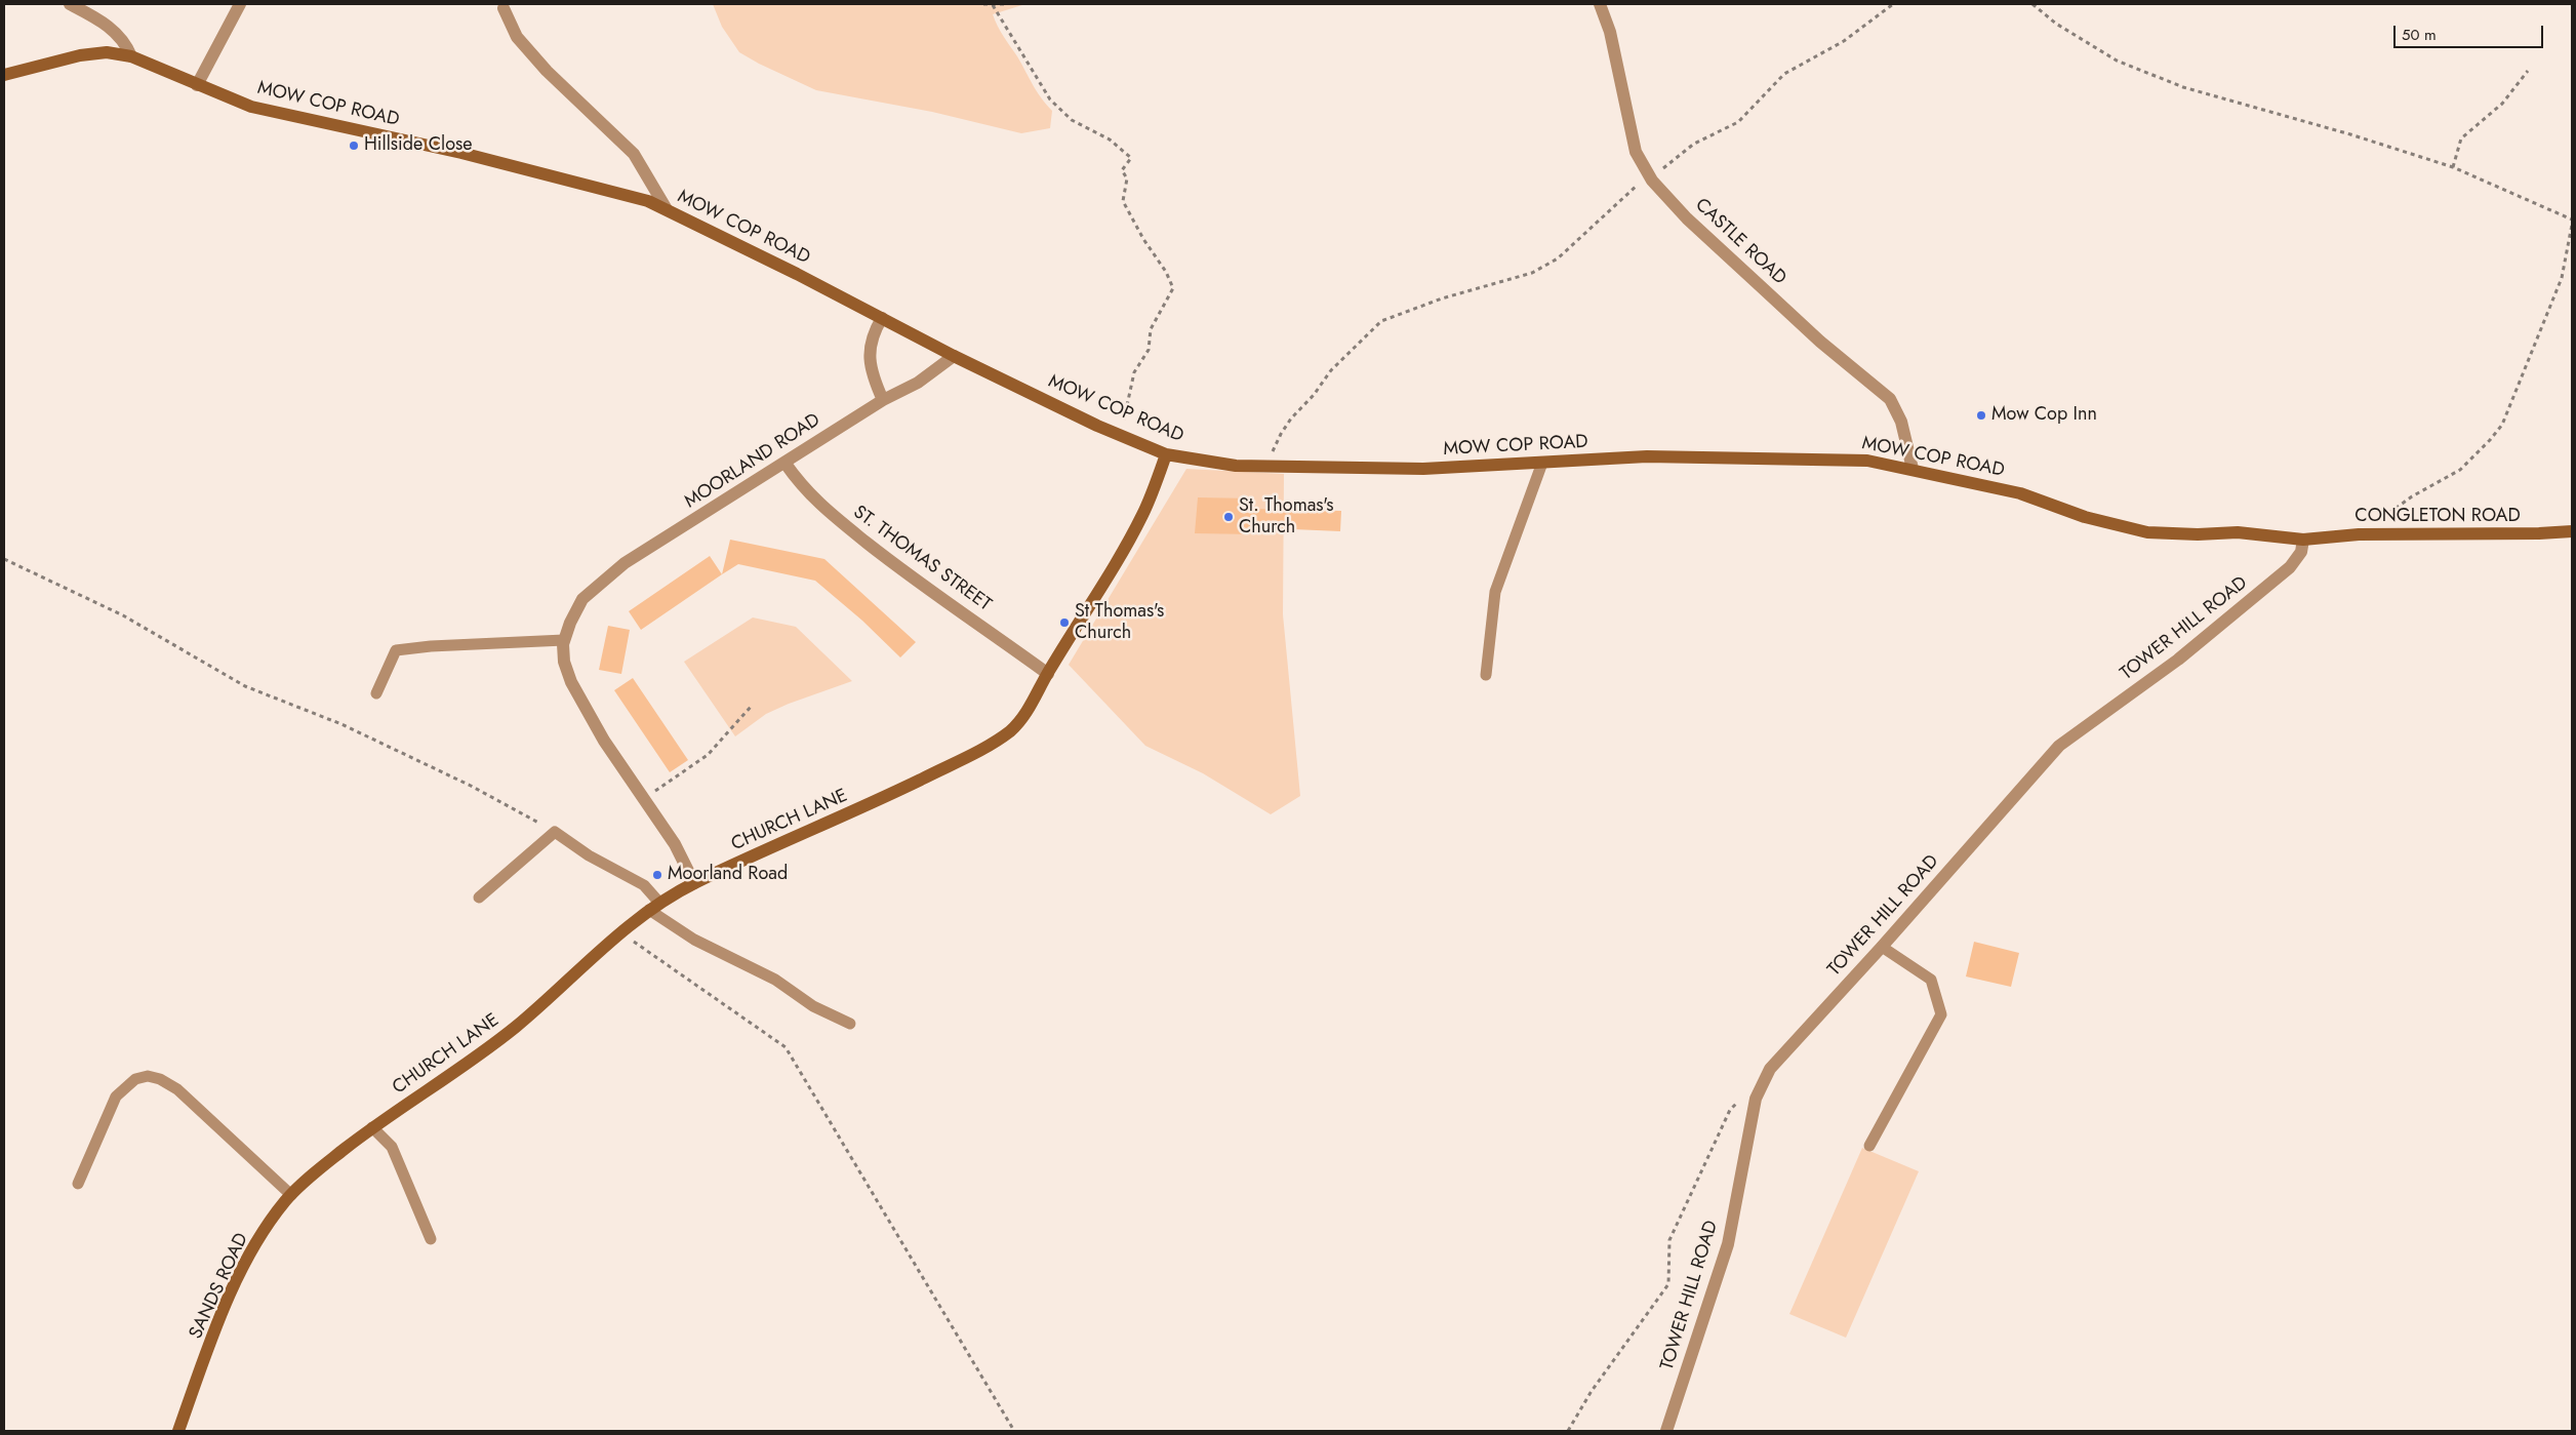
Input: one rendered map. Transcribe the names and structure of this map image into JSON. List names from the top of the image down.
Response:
{
  "streets": {
    "street": [
      "MOW COP ROAD",
      "CASTLE ROAD",
      "MOORLAND ROAD",
      "CONGLETON ROAD",
      "ST. THOMAS STREET",
      "TOWER HILL ROAD",
      "CHURCH LANE",
      "SANDS ROAD"
    ]
  },
  "crossings": [
    ["MOW COP ROAD", "CASTLE ROAD"],
    ["MOW COP ROAD", "MOORLAND ROAD"],
    ["MOW COP ROAD", "CONGLETON ROAD"],
    ["MOW COP ROAD", "TOWER HILL ROAD"],
    ["MOW COP ROAD", "CHURCH LANE"],
    ["MOORLAND ROAD", "ST. THOMAS STREET"],
    ["MOORLAND ROAD", "CHURCH LANE"],
    ["CONGLETON ROAD", "TOWER HILL ROAD"],
    ["ST. THOMAS STREET", "CHURCH LANE"],
    ["CHURCH LANE", "SANDS ROAD"]
  ],
  "places": [
    "Hillside Close",
    "Mow Cop Inn",
    "St. Thomas's Church",
    "St Thomas's Church",
    "Moorland Road"
  ],
  "scale_bar": "50 m"
}
